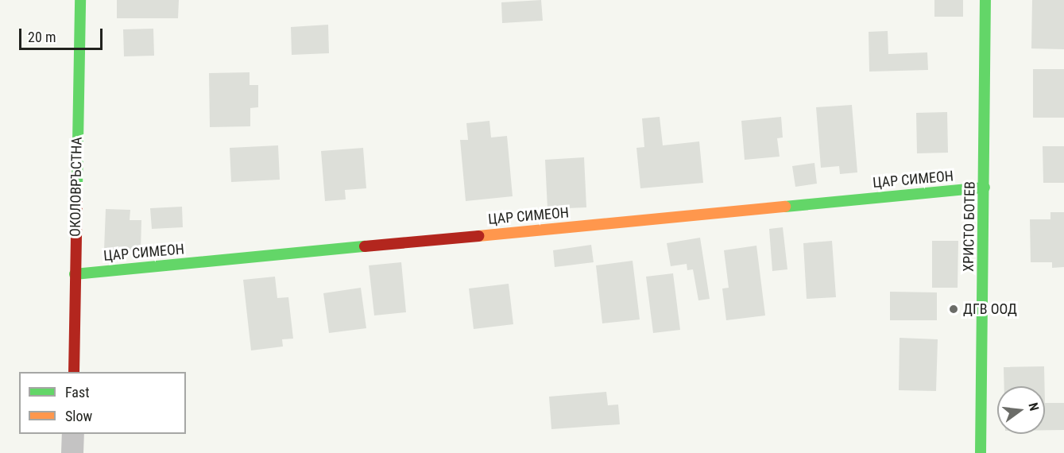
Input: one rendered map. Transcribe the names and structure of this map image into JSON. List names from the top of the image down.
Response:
{
  "streets": {
    "street": ["ЦАР СИМЕОН", "ОКОЛОВРЪСТНА", "ХРИСТО БОТЕВ"]
  },
  "crossings": [
    ["ЦАР СИМЕОН", "ОКОЛОВРЪСТНА"],
    ["ЦАР СИМЕОН", "ХРИСТО БОТЕВ"]
  ],
  "places": ["ДГВ ООД"],
  "legend": ["Fast", "Slow"],
  "scale_bar": "20 m",
  "north": "right"
}
